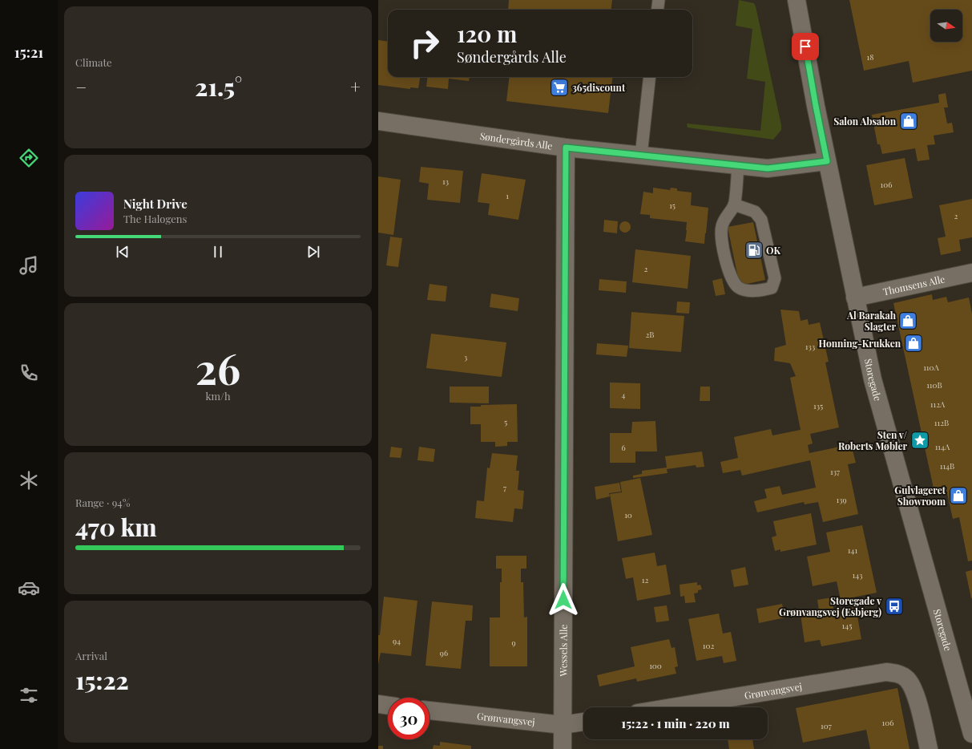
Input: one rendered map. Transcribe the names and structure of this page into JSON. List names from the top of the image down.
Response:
{
  "streets": {
    "street": [
      "Søndergårds Alle",
      "Thomsens Alle",
      "Storegade",
      "Wessels Alle",
      "Grønvangsvej"
    ]
  },
  "crossings": [
    ["Søndergårds Alle", "Storegade"],
    ["Søndergårds Alle", "Wessels Alle"],
    ["Thomsens Alle", "Storegade"],
    ["Wessels Alle", "Grønvangsvej"]
  ],
  "places": {
    "supermarket": ["365discount"],
    "shop": [
      "Salon Absalon",
      "Al Barakah Slagter",
      "Honning-Krukken",
      "Gulvlageret Showroom"
    ],
    "fuel station": ["OK"],
    "place": ["Sten v/ Roberts Møbler"],
    "bus stop": ["Storegade v Grønvangsvej (Esbjerg)"]
  },
  "house_numbers": [
    "18",
    "13",
    "106",
    "1",
    "15",
    "2",
    "2",
    "2B",
    "133",
    "3",
    "110A",
    "110B",
    "4",
    "112A",
    "135",
    "5",
    "112B",
    "114A",
    "6",
    "114B",
    "137",
    "7",
    "139",
    "10",
    "141",
    "143",
    "12",
    "145",
    "94",
    "9",
    "102",
    "96",
    "100",
    "106",
    "107"
  ],
  "north": "right",
  "page": {
    "tabs": "15:21",
    "tile": [
      "Climate",
      ["26", "km/h"],
      ["Range · 94%", "470 km"],
      ["Arrival", "15:22"]
    ],
    "turn": ["120 m", "Søndergårds Alle"],
    "heat": ["−", "21.5°", "+"],
    "song": ["Night Drive", "The Halogens"],
    "limit": "30",
    "trip": "15:22 · 1 min · 220 m"
  }
}
